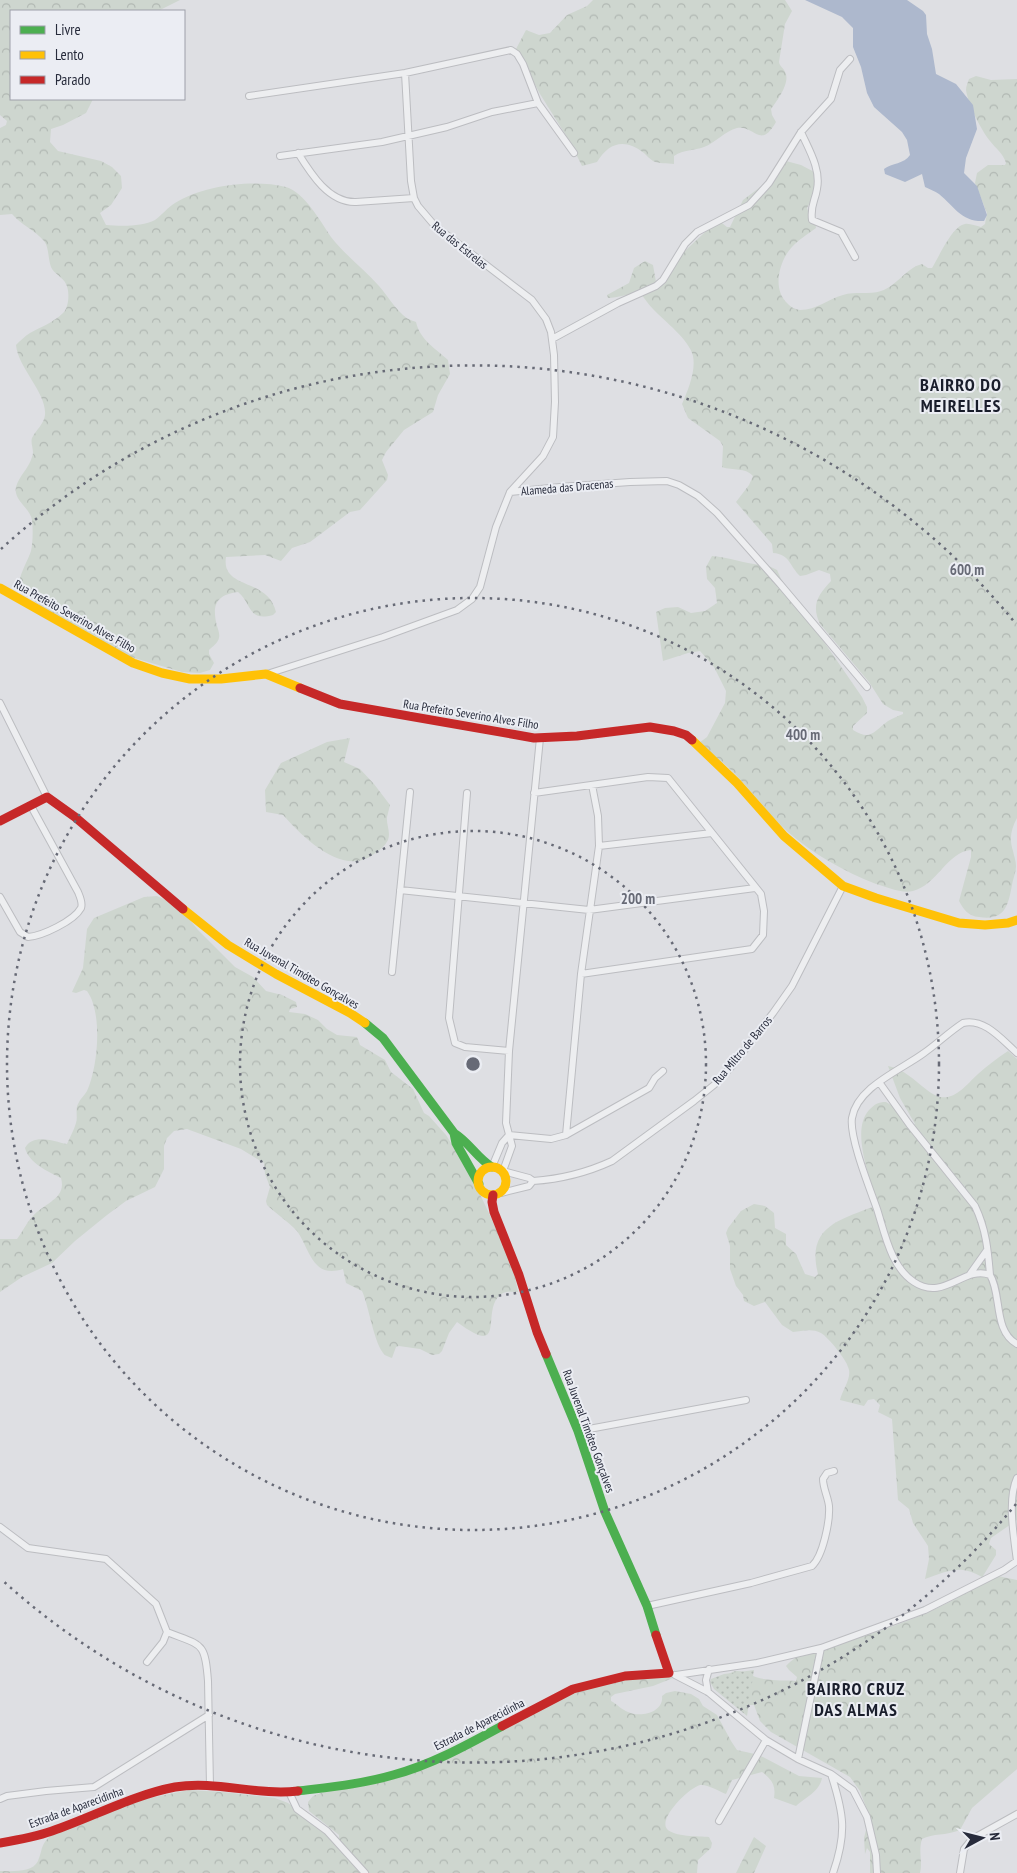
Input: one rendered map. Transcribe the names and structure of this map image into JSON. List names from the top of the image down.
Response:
{
  "streets": {
    "street": [
      "Rua das Estrelas",
      "Alameda das Dracenas",
      "Rua Prefeito Severino Alves Filho",
      "Rua Juvenal Timóteo Gonçalves",
      "Rua Miltro de Barros",
      "Estrada de Aparecidinha"
    ]
  },
  "crossings": [
    ["Alameda das Dracenas", "Rua Prefeito Severino Alves Filho"],
    ["Rua Prefeito Severino Alves Filho", "Rua Miltro de Barros"],
    ["Rua Juvenal Timóteo Gonçalves", "Rua Miltro de Barros"],
    ["Rua Juvenal Timóteo Gonçalves", "Estrada de Aparecidinha"]
  ],
  "districts": ["BAIRRO DO MEIRELLES", "BAIRRO CRUZ DAS ALMAS"],
  "legend": ["Livre", "Lento", "Parado"],
  "north": "right",
  "rings": ["600 m", "400 m", "200 m"]
}
